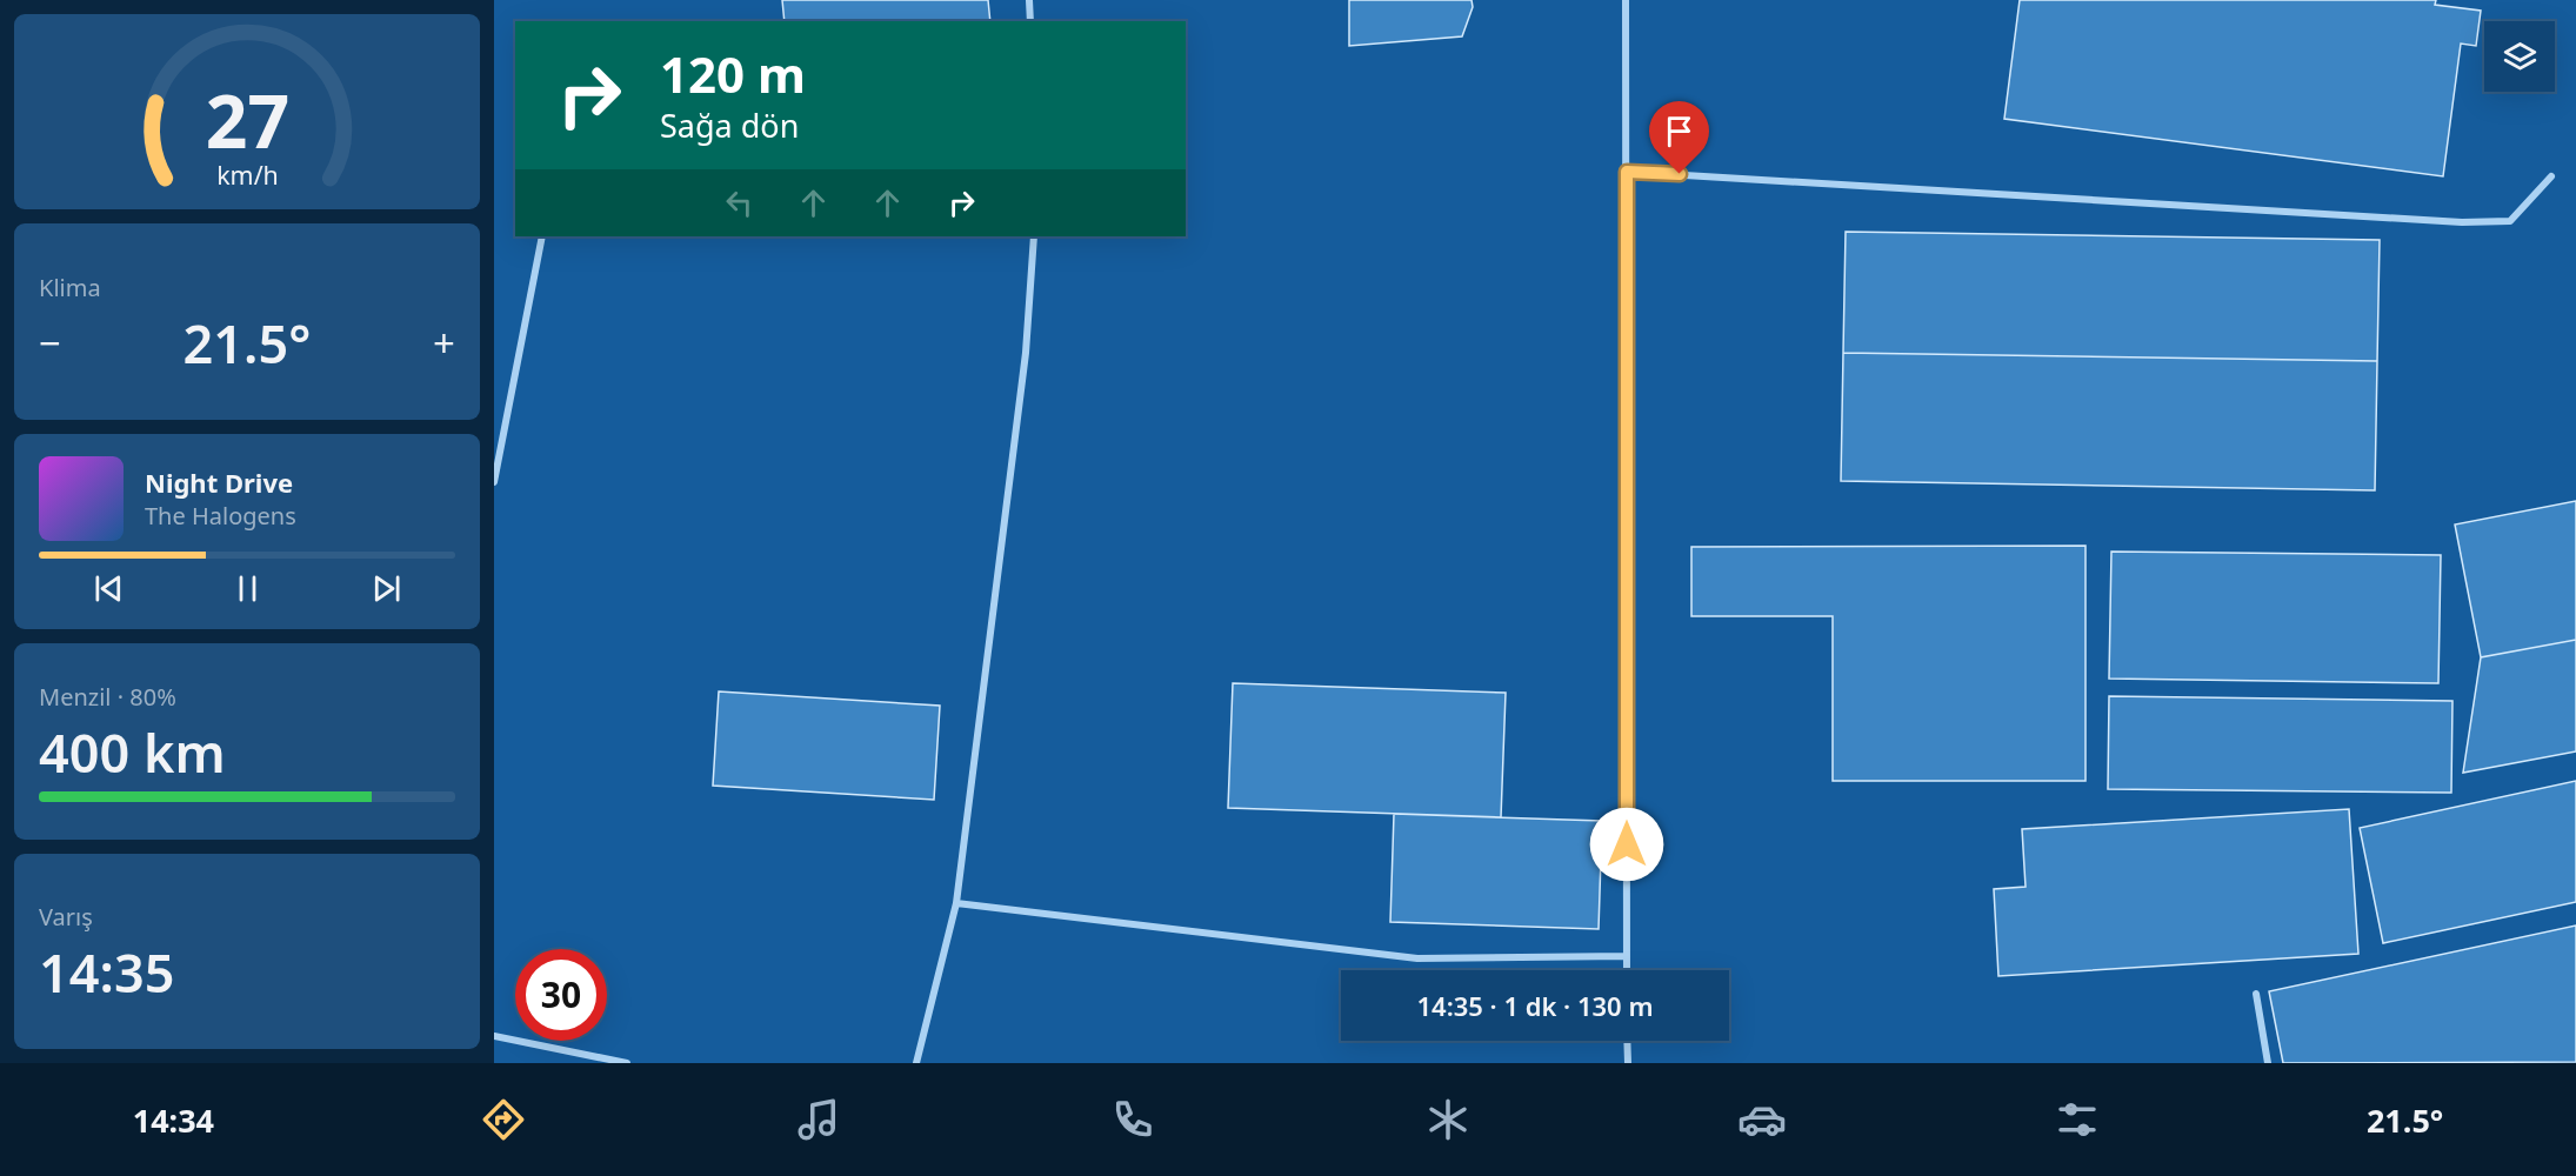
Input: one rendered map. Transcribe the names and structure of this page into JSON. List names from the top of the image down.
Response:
{
  "page": {
    "turn": ["120 m", "Sağa dön"],
    "tile": [
      "Klima",
      ["Menzil · 80%", "400 km"],
      ["Varış", "14:35"]
    ],
    "heat": ["−", "21.5°", "+"],
    "song": ["Night Drive", "The Halogens"],
    "limit": "30",
    "trip": "14:35 · 1 dk · 130 m",
    "tabs": ["14:34", "21.5°"],
    "gauge": ["27", "km/h"]
  }
}
